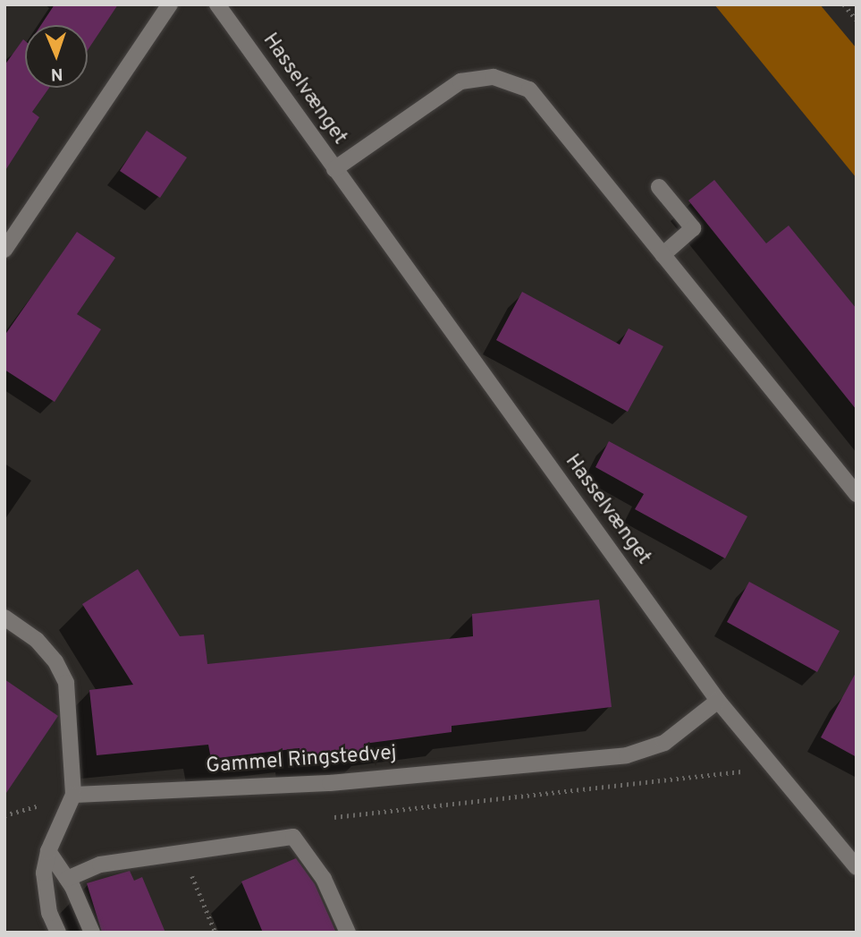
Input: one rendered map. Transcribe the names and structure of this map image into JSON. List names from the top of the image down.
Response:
{
  "streets": {
    "street": ["Hasselvænget", "Gammel Ringstedvej"]
  },
  "crossings": [
    ["Hasselvænget", "Gammel Ringstedvej"]
  ],
  "north": "bottom"
}
